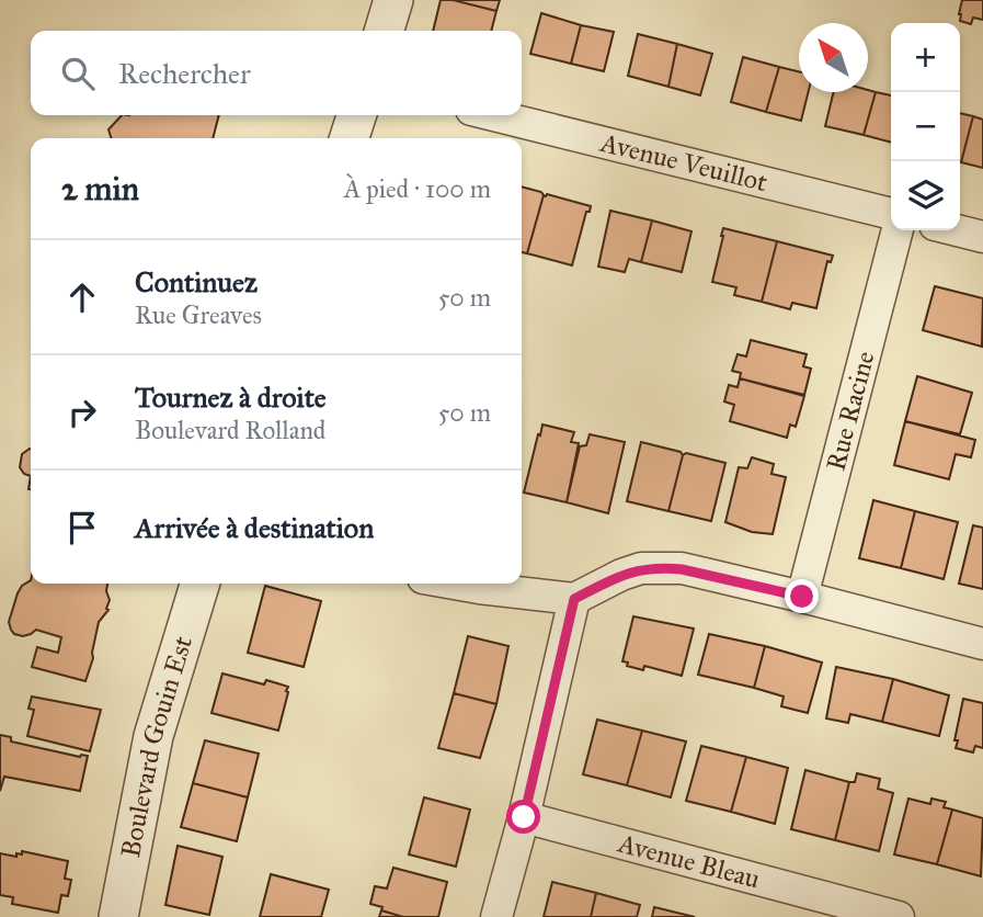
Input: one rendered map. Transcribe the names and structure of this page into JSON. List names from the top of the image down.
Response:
{
  "streets": {
    "street": [
      "Avenue Veuillot",
      "Rue Racine",
      "Boulevard Gouin Est",
      "Avenue Bleau"
    ]
  },
  "north": "top left",
  "page": {
    "map_buttons": ["+", "−"],
    "search": "Rechercher",
    "heading": ["2 min", "À pied · 100 m"],
    "list": [
      ["Continuez", "Rue Greaves", "50 m"],
      ["Tournez à droite", "Boulevard Rolland", "50 m"],
      "Arrivée à destination"
    ]
  }
}
